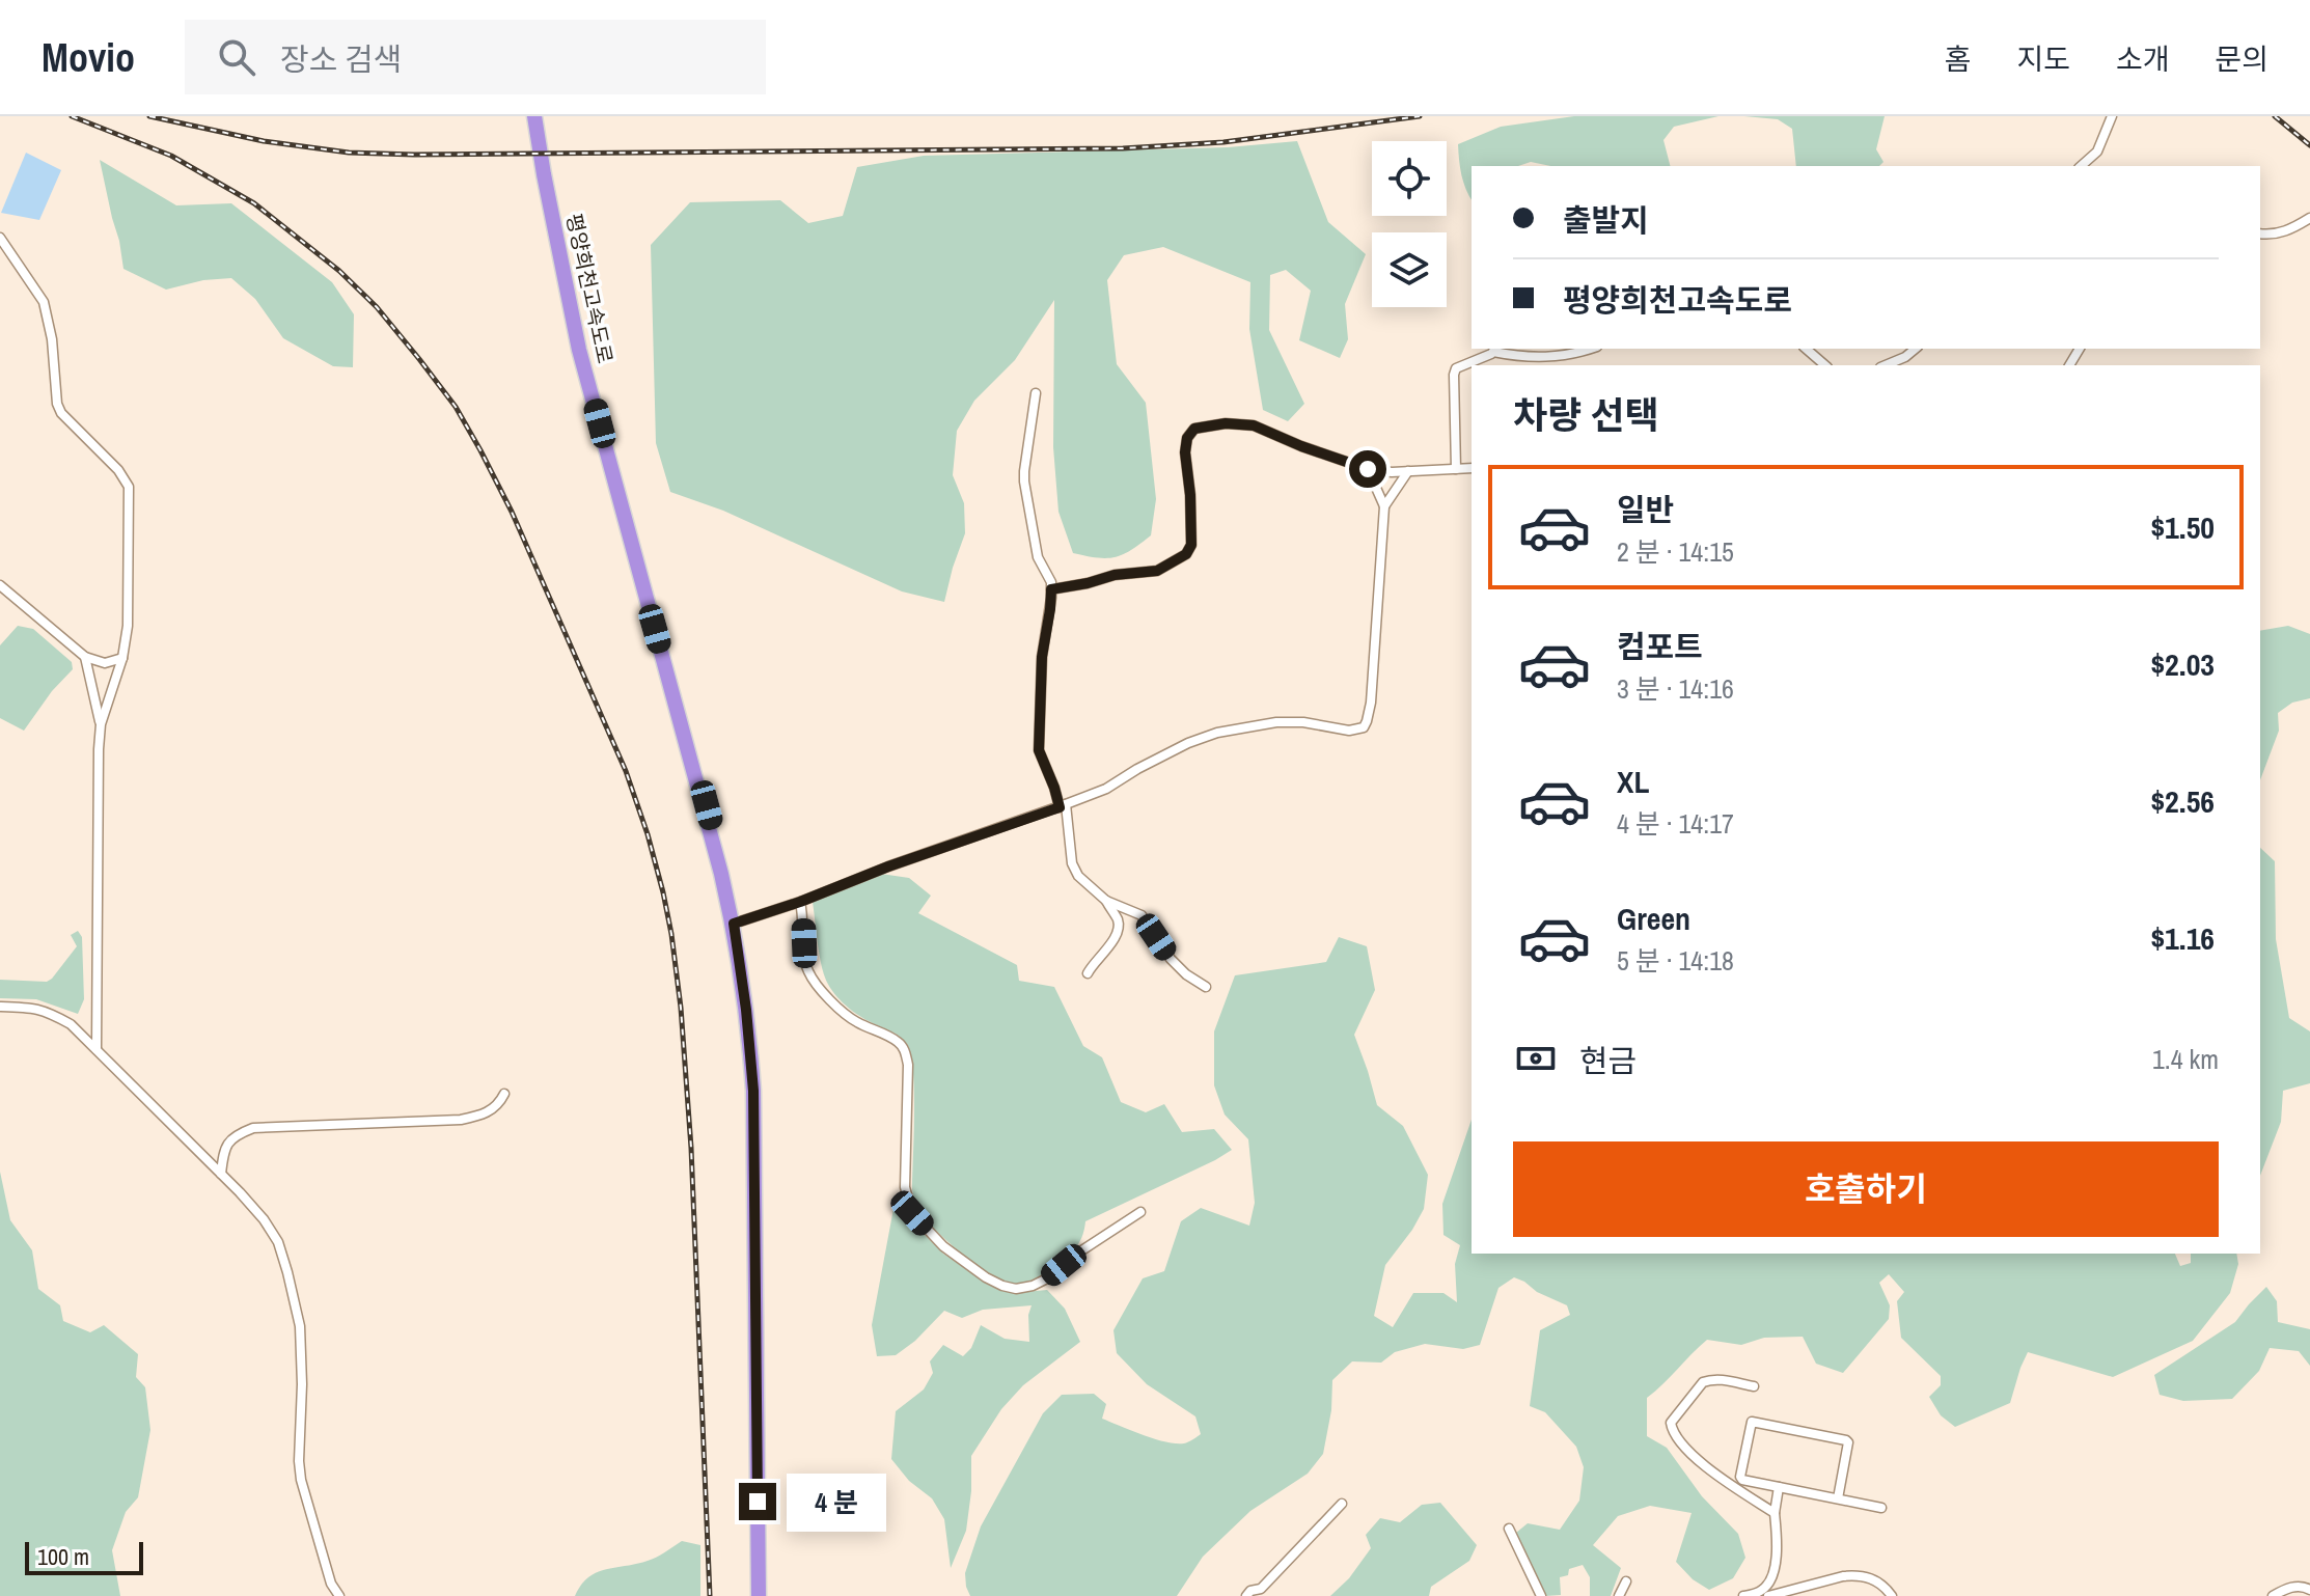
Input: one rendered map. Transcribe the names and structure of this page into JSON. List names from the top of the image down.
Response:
{
  "streets": {
    "highway": ["평양희천고속도로"]
  },
  "scale_bar": "100 m",
  "page": {
    "header": "Movio",
    "search": "장소 검색",
    "nav": [
      "홈",
      "지도",
      "소개",
      "문의"
    ],
    "banner": ["출발지", "평양희천고속도로"],
    "heading": "차량 선택",
    "list": [
      {
        "name": "일반",
        "note": "2 분 · 14:15",
        "value": "$1.50"
      },
      {
        "name": "컴포트",
        "note": "3 분 · 14:16",
        "value": "$2.03"
      },
      {
        "name": "XL",
        "note": "4 분 · 14:17",
        "value": "$2.56"
      },
      {
        "name": "Green",
        "note": "5 분 · 14:18",
        "value": "$1.16"
      }
    ],
    "pay": ["현금", "1.4 km"],
    "buttons": "호출하기",
    "bubble": "4 분",
    "scale": "100 m"
  }
}
